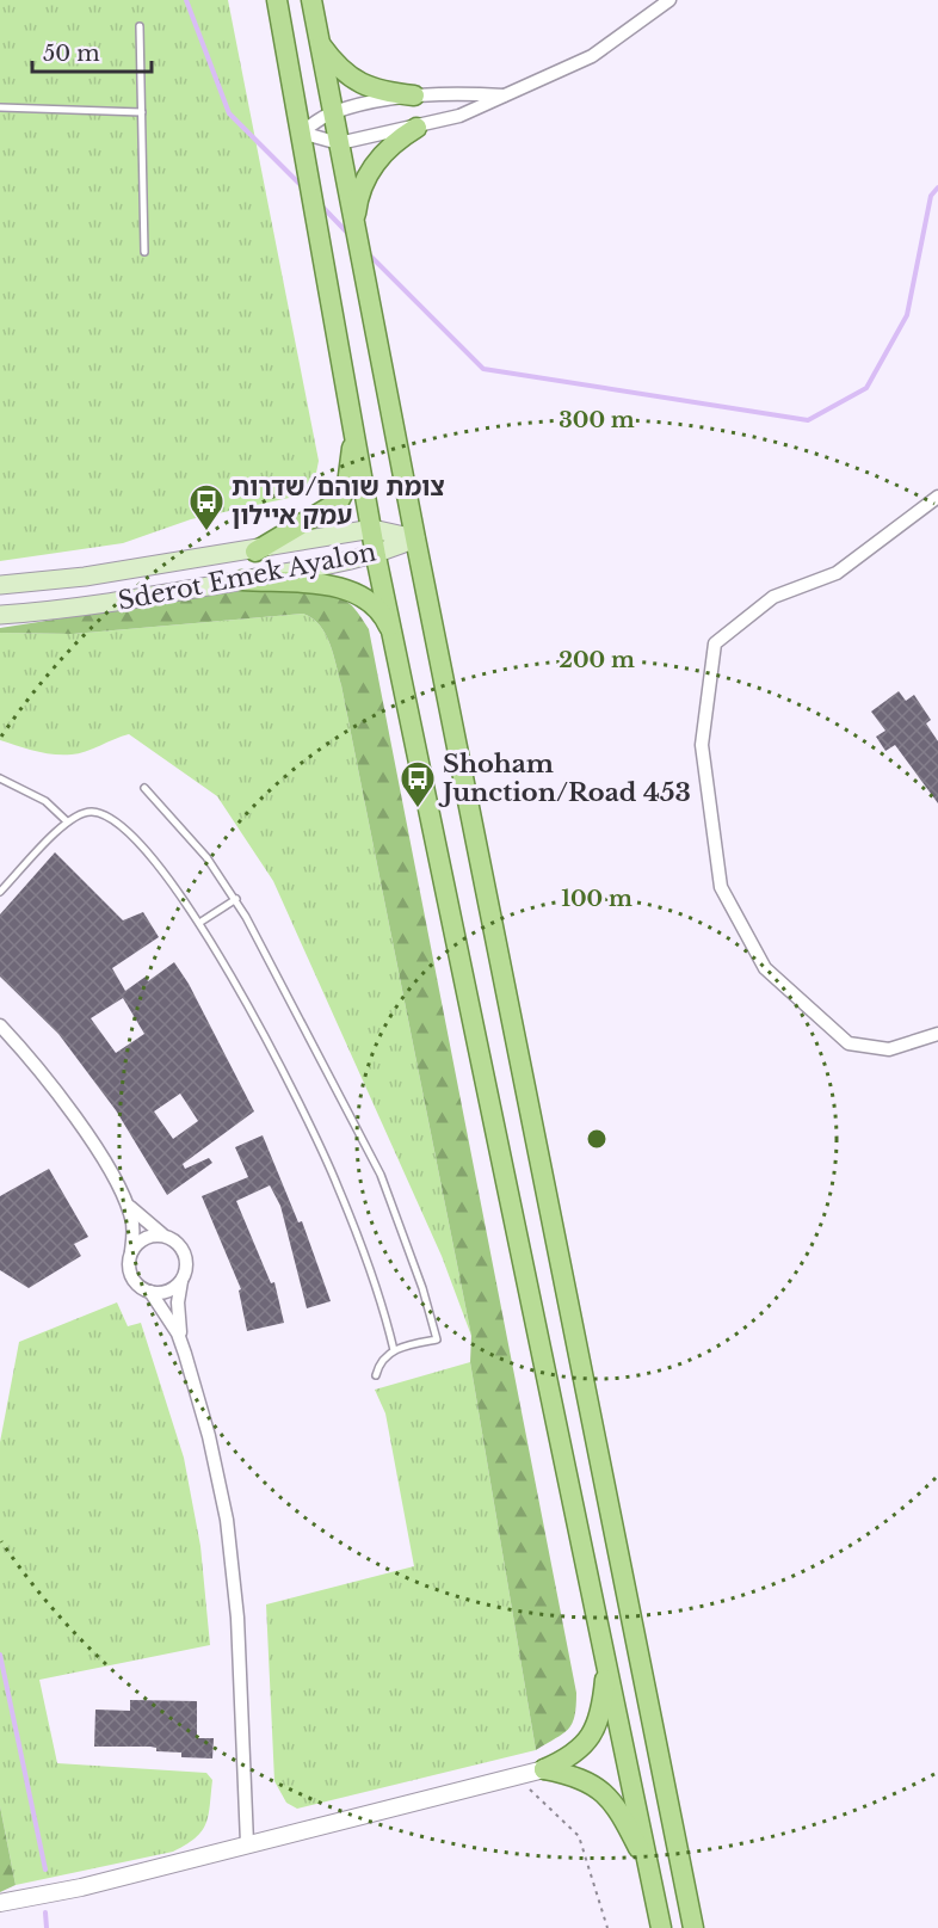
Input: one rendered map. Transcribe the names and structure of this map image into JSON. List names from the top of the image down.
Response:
{
  "streets": {
    "main road": ["Sderot Emek Ayalon"]
  },
  "places": {
    "bus stop": ["צומת שוהם/שדרות עמק איילון", "Shoham Junction/Road 453"]
  },
  "scale_bar": "50 m",
  "rings": ["300 m", "200 m", "100 m"]
}
